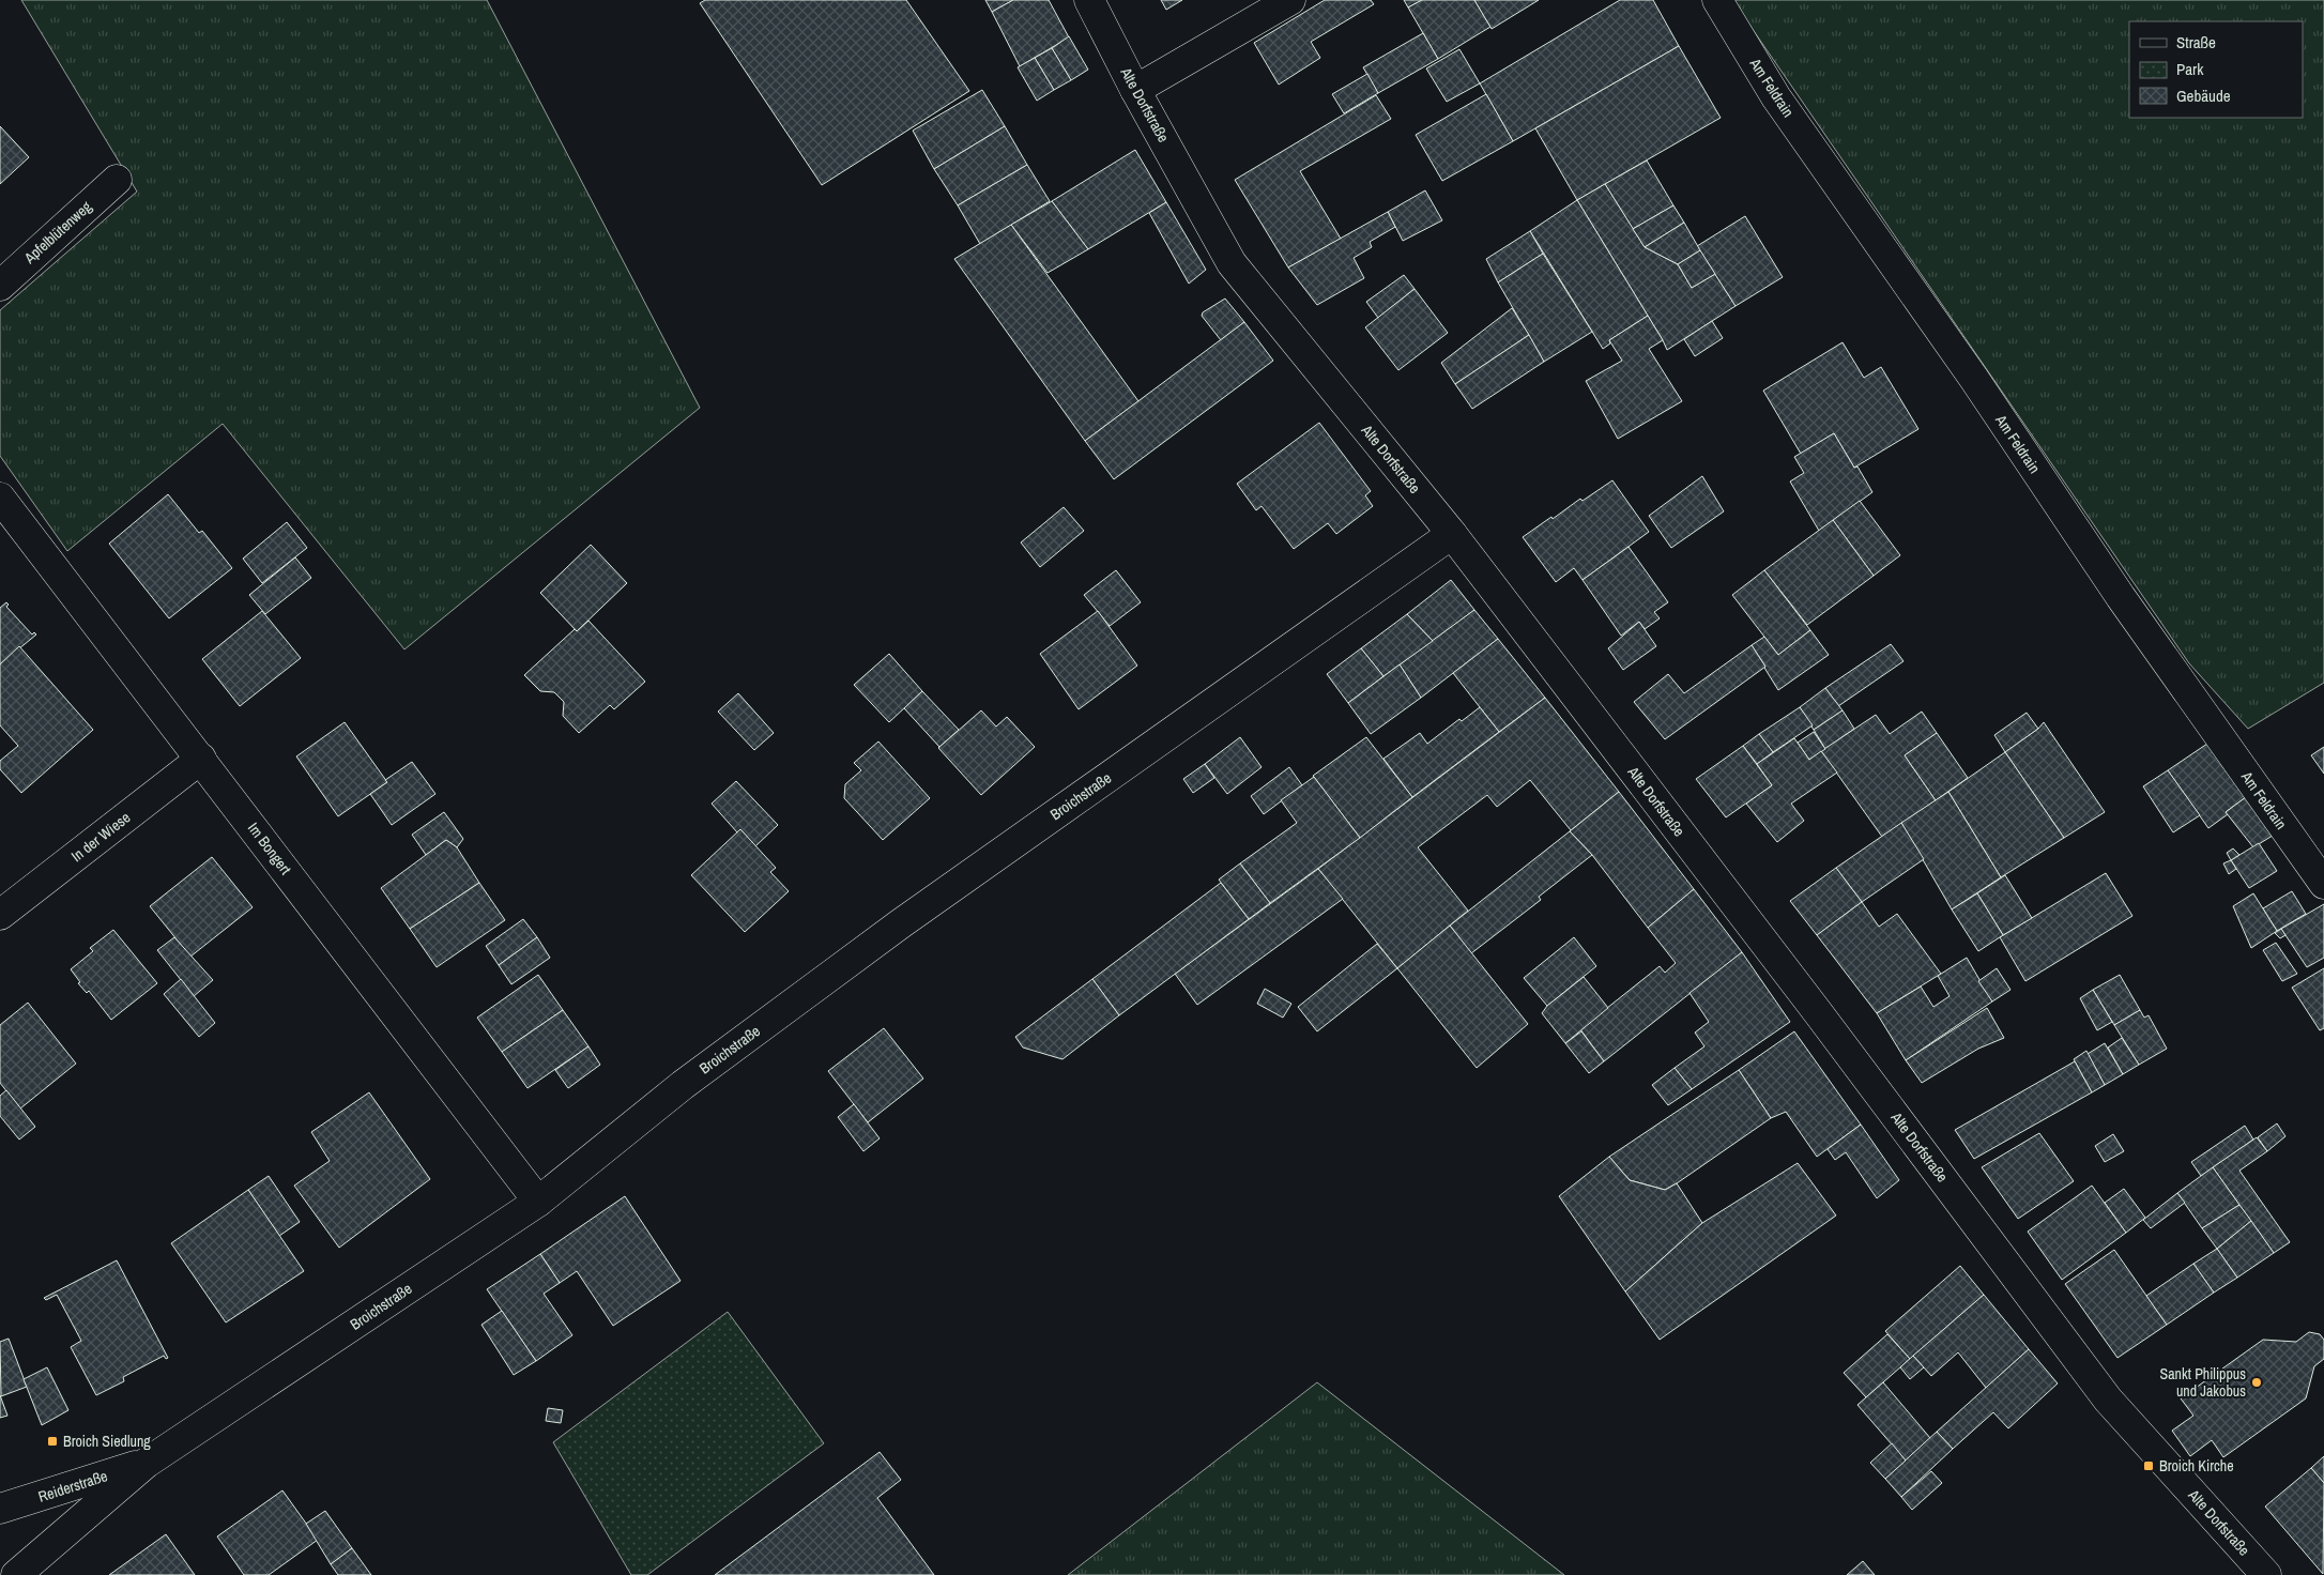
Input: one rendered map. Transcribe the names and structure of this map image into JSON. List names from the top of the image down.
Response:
{
  "streets": {
    "street": [
      "Am Feldrain",
      "Alte Dorfstraße",
      "Apfelblütenweg",
      "Broichstraße",
      "In der Wiese",
      "Im Bongert",
      "Reiderstraße"
    ]
  },
  "crossings": [
    ["Alte Dorfstraße", "Broichstraße"],
    ["Broichstraße", "Im Bongert"],
    ["Broichstraße", "Reiderstraße"],
    ["In der Wiese", "Im Bongert"]
  ],
  "places": {
    "other": ["Sankt Philippus und Jakobus"],
    "transit": ["Broich Siedlung", "Broich Kirche"]
  },
  "legend": ["Straße", "Park", "Gebäude"]
}
